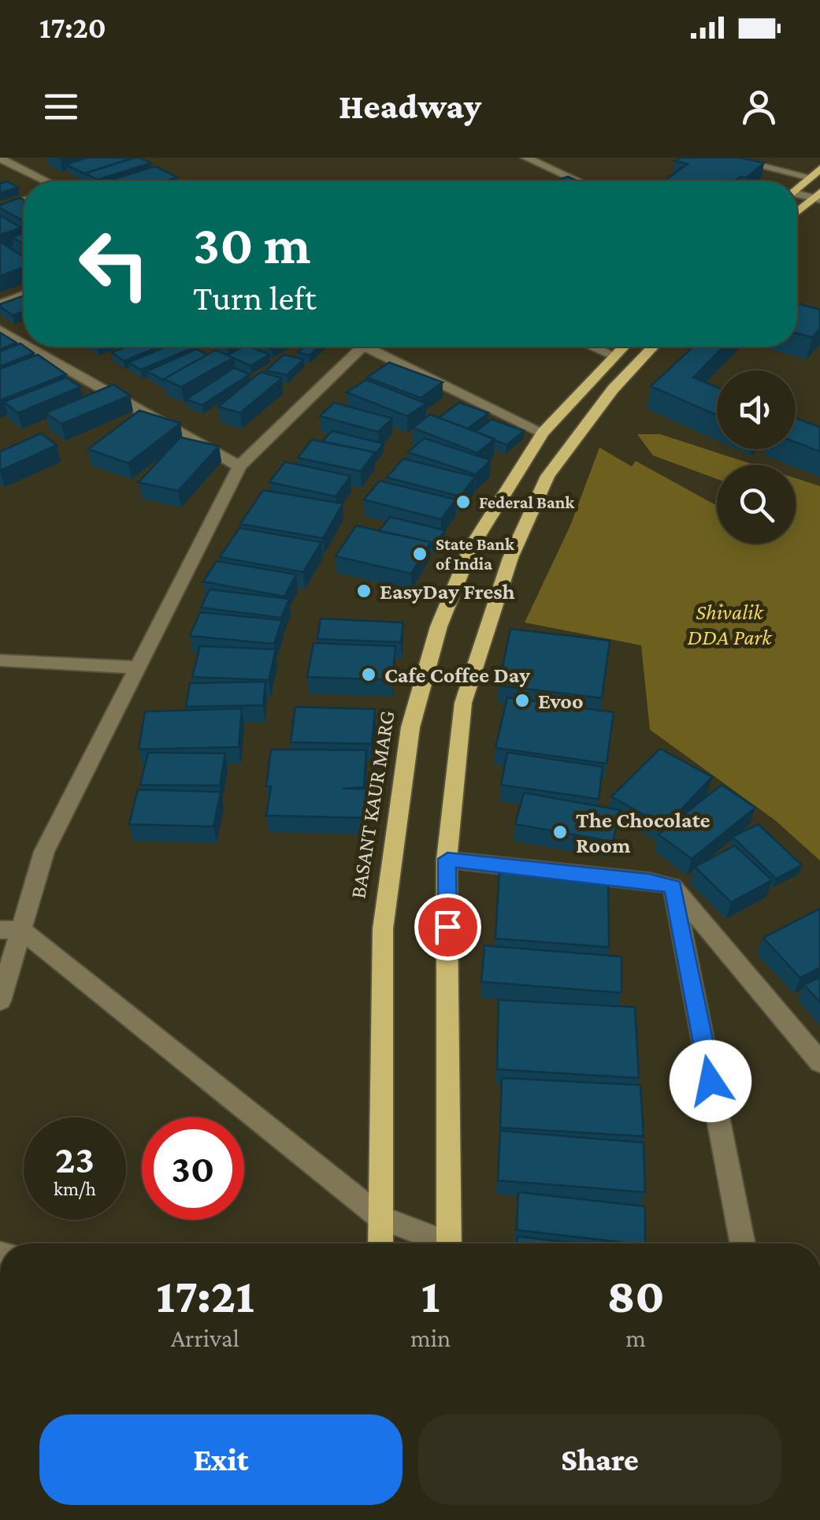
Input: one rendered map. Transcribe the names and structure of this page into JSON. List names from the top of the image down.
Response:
{
  "streets": {
    "main road": ["BASANT KAUR MARG"]
  },
  "parks": ["Shivalik DDA Park"],
  "places": [
    "Federal Bank",
    "State Bank of India",
    "EasyDay Fresh",
    "Cafe Coffee Day",
    "Evoo",
    "The Chocolate Room"
  ],
  "page": {
    "status": "17:20",
    "header": "Headway",
    "turn": ["30 m", "Turn left"],
    "speed": "23 km/h",
    "limit": "30",
    "eta": [
      "17:21",
      "Arrival",
      "1",
      "min",
      "80",
      "m"
    ],
    "buttons": ["Exit", "Share"]
  }
}
